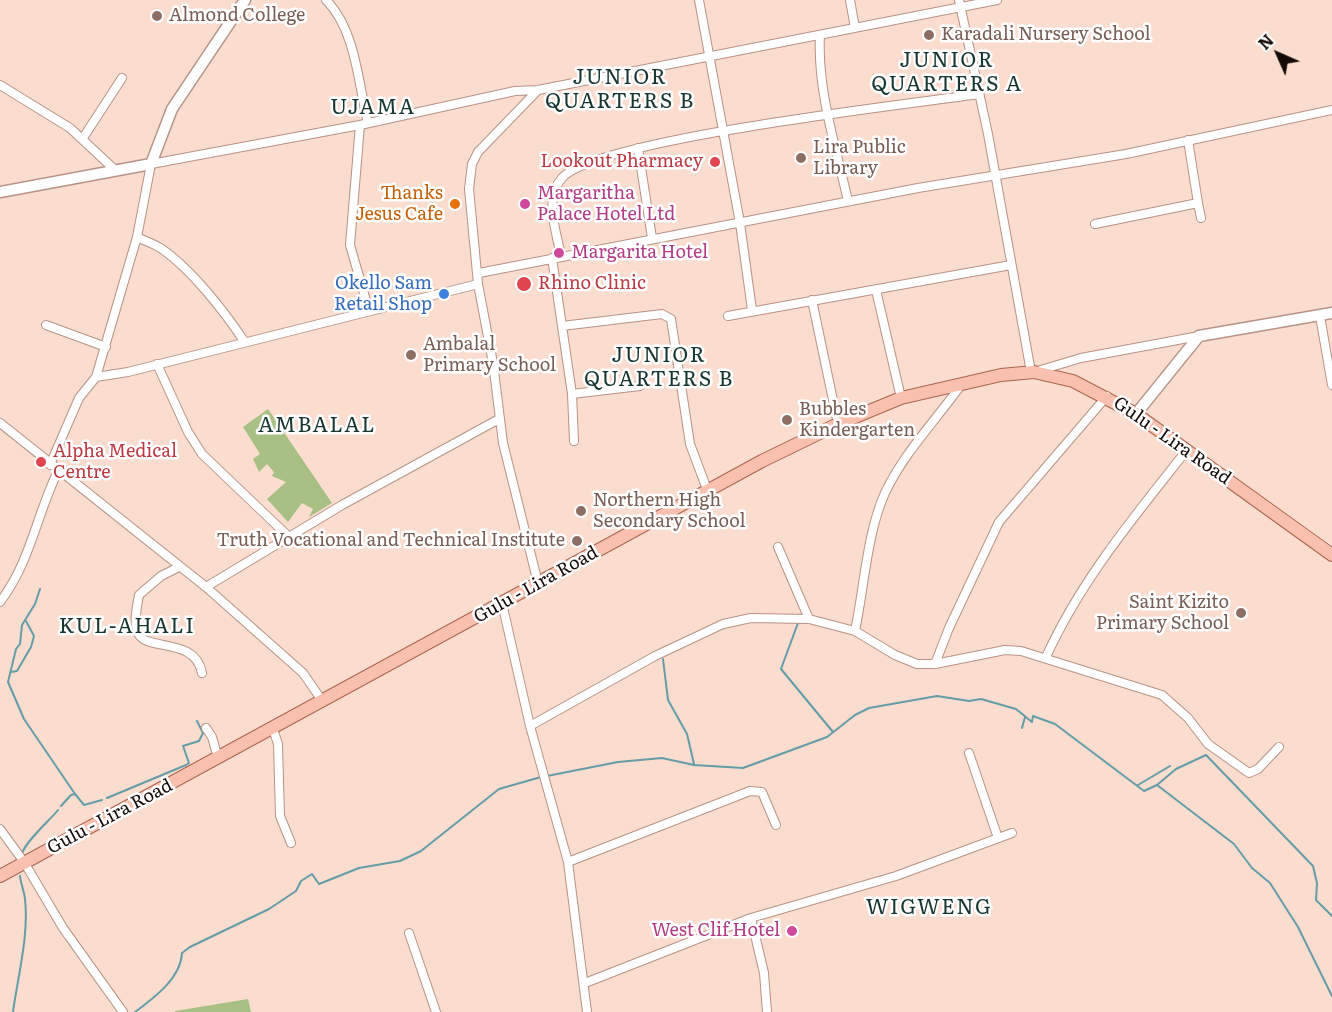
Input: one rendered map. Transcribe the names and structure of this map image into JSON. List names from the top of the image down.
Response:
{
  "streets": {
    "main road": ["Gulu - Lira Road"]
  },
  "districts": [
    "JUNIOR QUARTERS A",
    "JUNIOR QUARTERS B",
    "UJAMA",
    "JUNIOR QUARTERS B",
    "AMBALAL",
    "KUL-AHALI",
    "WIGWENG"
  ],
  "places": [
    "Almond College",
    "Karadali Nursery School",
    "Lira Public Library",
    "Lookout Pharmacy",
    "Thanks Jesus Cafe",
    "Margaritha Palace Hotel Ltd",
    "Margarita Hotel",
    "Rhino Clinic",
    "Okello Sam Retail Shop",
    "Ambalal Primary School",
    "Bubbles Kindergarten",
    "Alpha Medical Centre",
    "Northern High Secondary School",
    "Truth Vocational and Technical Institute",
    "Saint Kizito Primary School",
    "West Clif Hotel"
  ],
  "north": "top left"
}
